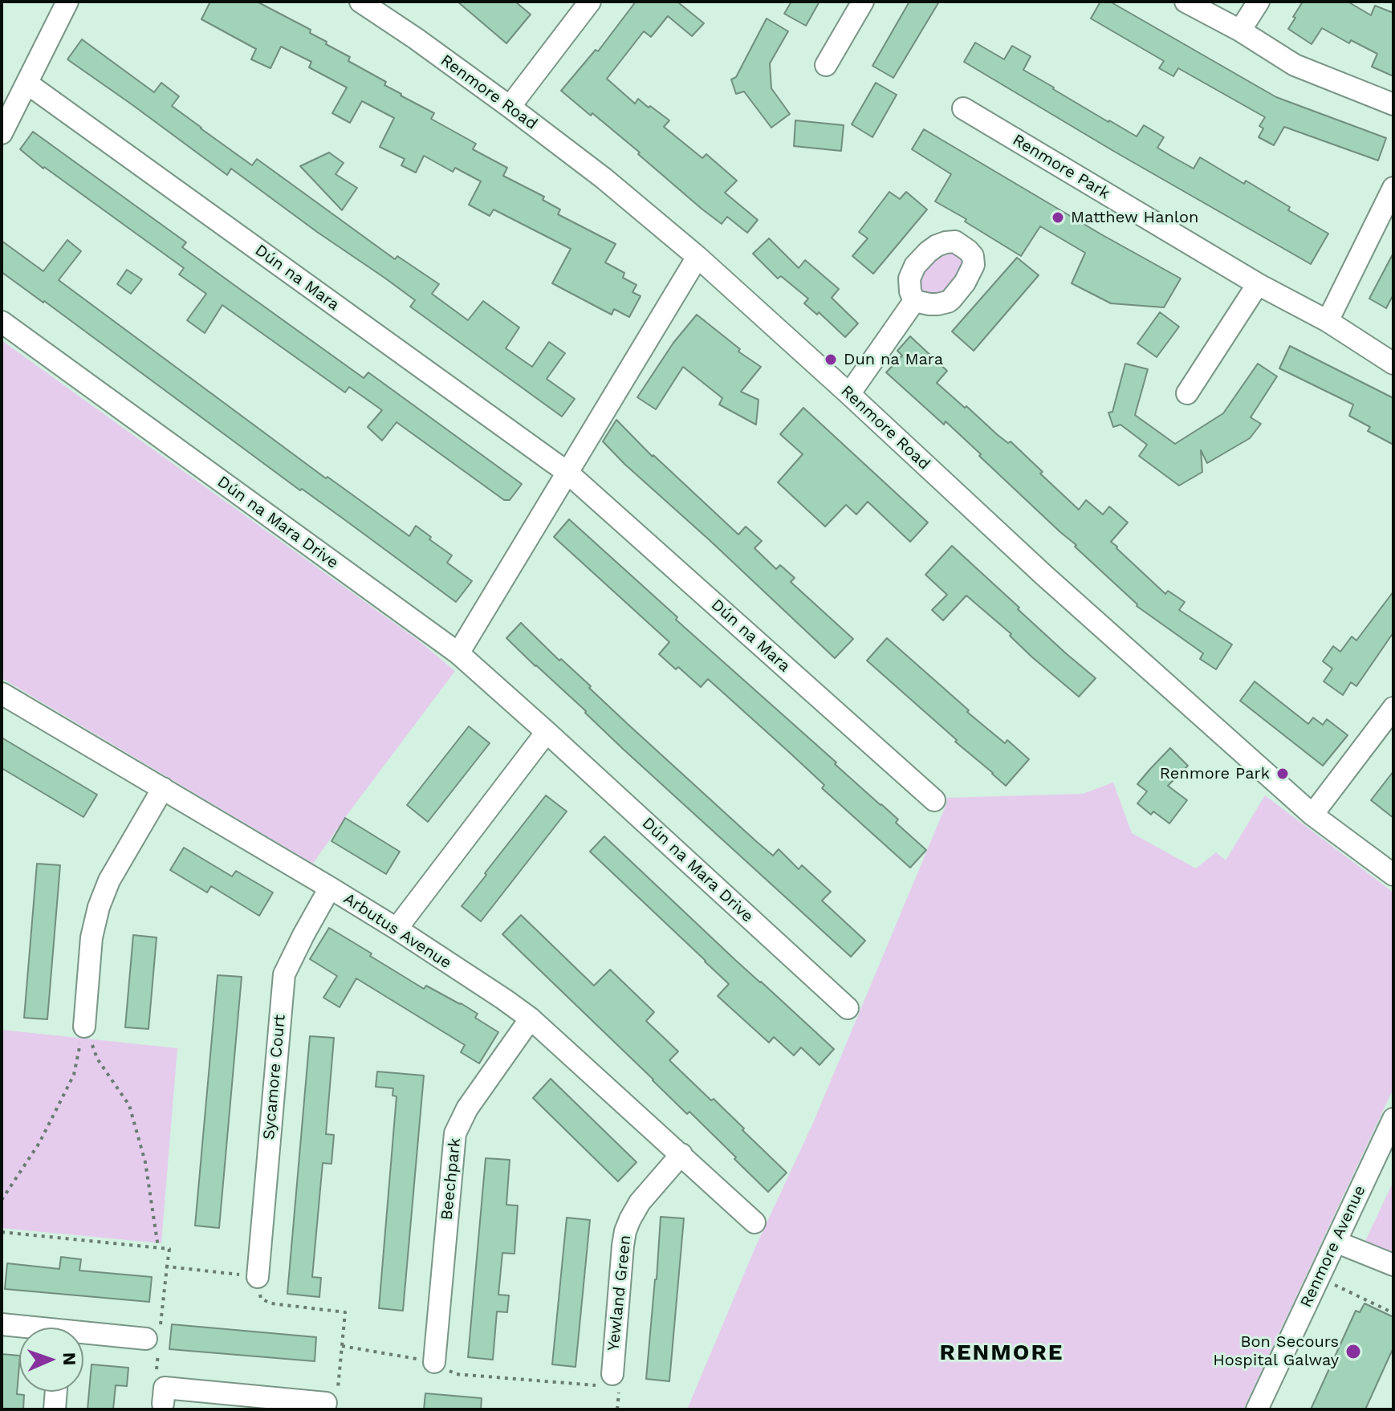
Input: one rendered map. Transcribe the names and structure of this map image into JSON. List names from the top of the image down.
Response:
{
  "streets": {
    "street": [
      "Renmore Road",
      "Renmore Park",
      "Dún na Mara",
      "Dún na Mara Drive",
      "Arbutus Avenue",
      "Sycamore Court",
      "Beechpark",
      "Renmore Avenue",
      "Yewland Green"
    ]
  },
  "crossings": [
    ["Arbutus Avenue", "Sycamore Court"],
    ["Arbutus Avenue", "Beechpark"],
    ["Arbutus Avenue", "Yewland Green"]
  ],
  "districts": ["RENMORE"],
  "places": [
    "Matthew Hanlon",
    "Dun na Mara",
    "Renmore Park",
    "Bon Secours Hospital Galway"
  ],
  "north": "right"
}
